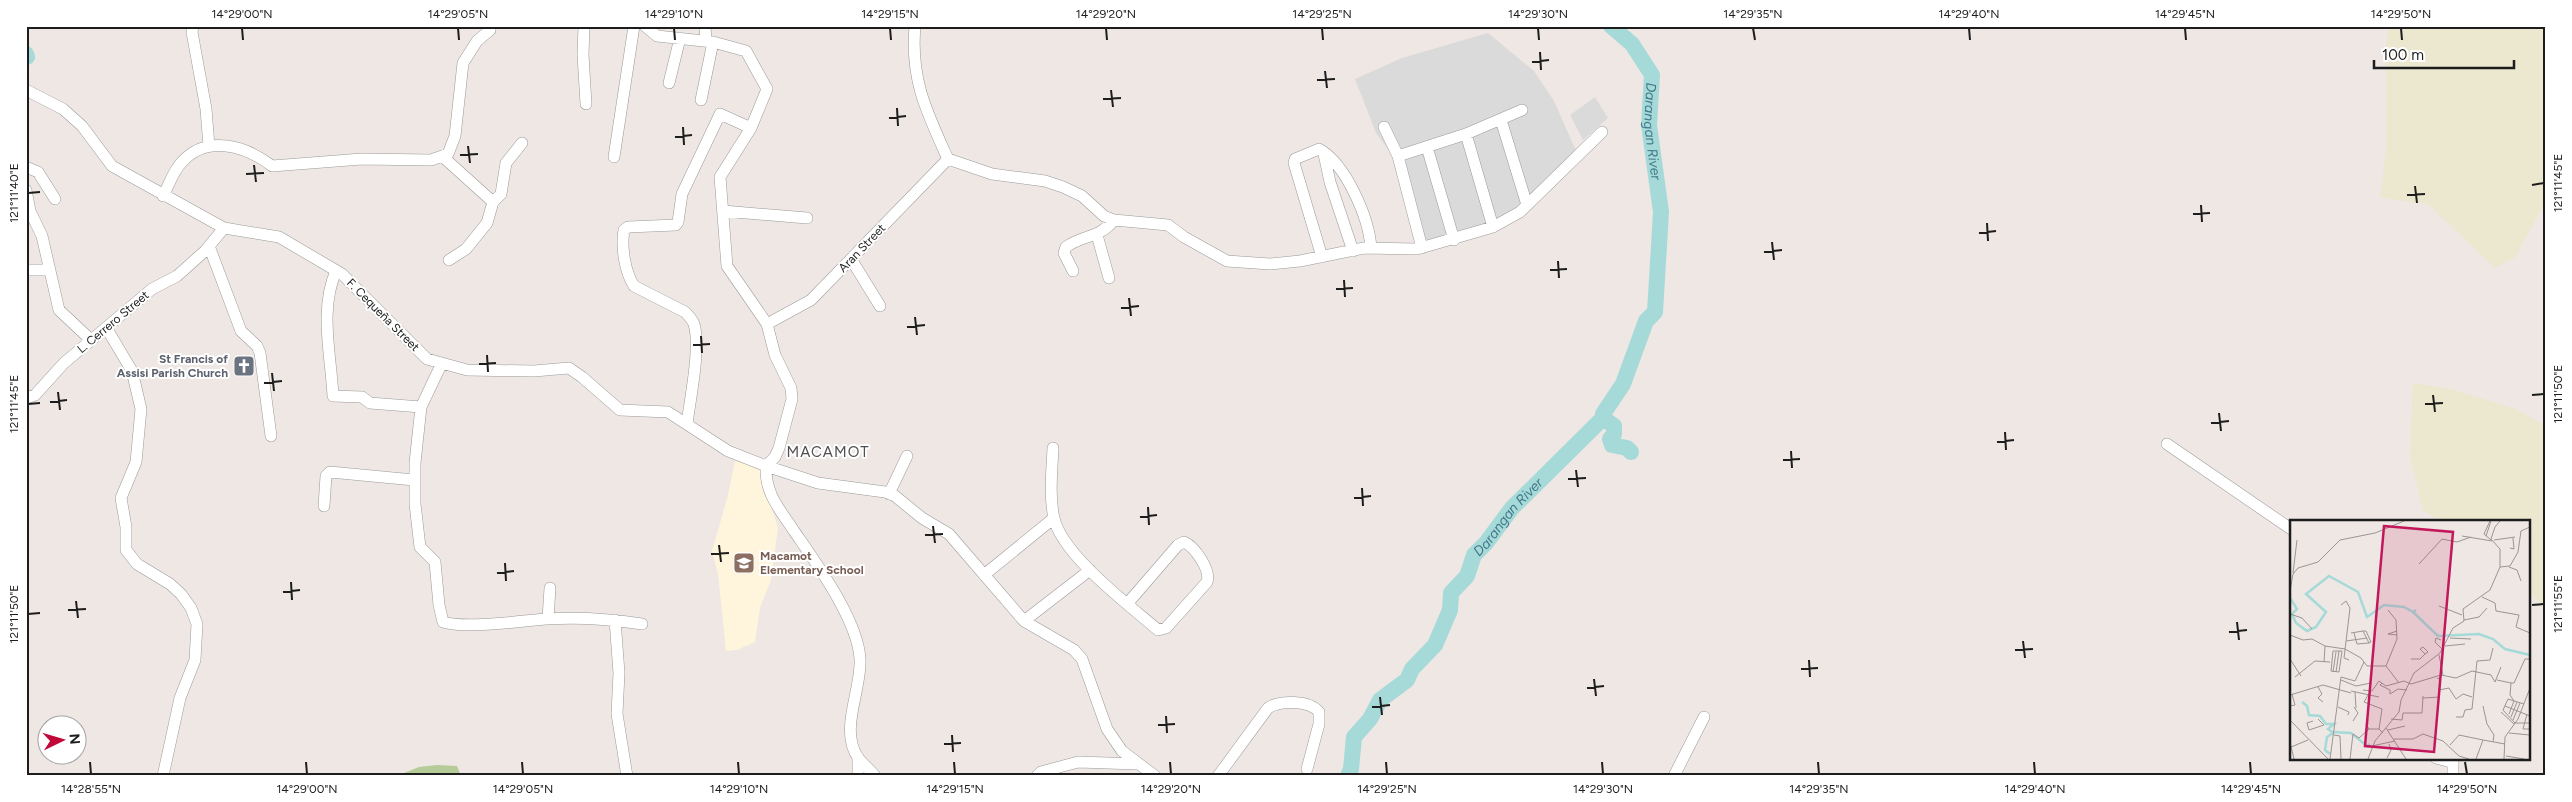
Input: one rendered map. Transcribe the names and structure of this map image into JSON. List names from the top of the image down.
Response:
{
  "streets": {
    "street": ["Aran Street", "F. Cequeña Street", "L. Cerrero Street"]
  },
  "crossings": [
    ["F. Cequeña Street", "L. Cerrero Street"]
  ],
  "districts": ["MACAMOT"],
  "water": ["Darangan River"],
  "places": {
    "church": ["St Francis of Assisi Parish Church"],
    "school or university": ["Macamot Elementary School"]
  },
  "scale_bar": "100 m",
  "north": "right",
  "coordinates": [
    "14°29'00\"N",
    "14°29'05\"N",
    "14°29'10\"N",
    "14°29'15\"N",
    "14°29'20\"N",
    "14°29'25\"N",
    "14°29'30\"N",
    "14°29'35\"N",
    "14°29'40\"N",
    "14°29'45\"N",
    "14°29'50\"N",
    "121°11'45\"E",
    "121°11'40\"E",
    "121°11'50\"E",
    "121°11'55\"E",
    "14°28'55\"N"
  ]
}
